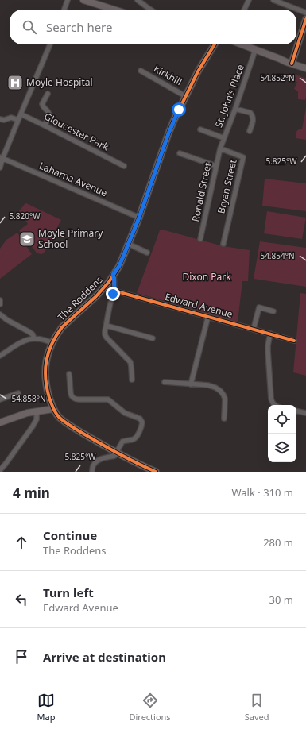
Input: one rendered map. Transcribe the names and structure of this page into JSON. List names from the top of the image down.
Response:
{
  "streets": {
    "street": [
      "Kirkhill",
      "St. John's Place",
      "Gloucester Park",
      "Laharna Avenue",
      "Bryan Street",
      "Ronald Street",
      "The Roddens",
      "Edward Avenue"
    ]
  },
  "crossings": [
    ["Kirkhill", "The Roddens"],
    ["St. John's Place", "Bryan Street"],
    ["St. John's Place", "Ronald Street"],
    ["Laharna Avenue", "The Roddens"],
    ["Bryan Street", "Ronald Street"]
  ],
  "parks": ["Dixon Park"],
  "places": {
    "hospital": ["Moyle Hospital"],
    "school or university": ["Moyle Primary School"]
  },
  "page": {
    "search": "Search here",
    "heading": ["4 min", "Walk · 310 m"],
    "list": [
      ["Continue", "The Roddens", "280 m"],
      ["Turn left", "Edward Avenue", "30 m"],
      "Arrive at destination"
    ],
    "nav": ["Map", "Directions", "Saved"]
  },
  "coordinates": [
    "54.852°N",
    "5.825°W",
    "5.820°W",
    "54.854°N",
    "54.858°N"
  ]
}
